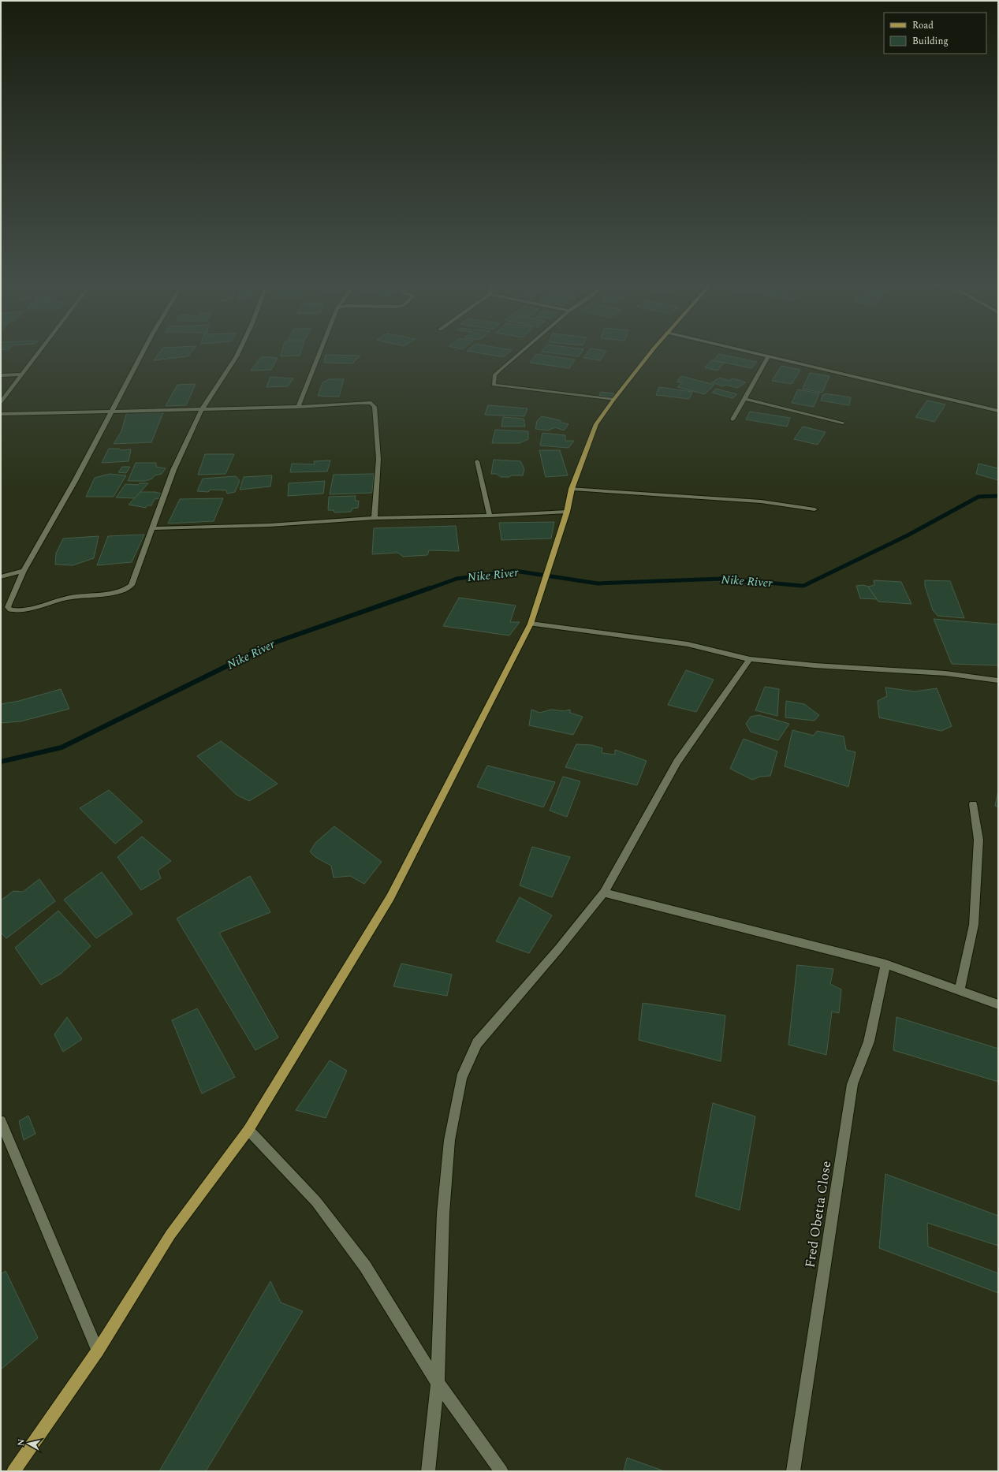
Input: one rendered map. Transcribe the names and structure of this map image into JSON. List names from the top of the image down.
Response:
{
  "streets": {
    "street": ["Fred Obetta Close"]
  },
  "water": ["Nike River"],
  "legend": ["Road", "Building"],
  "north": "left"
}
